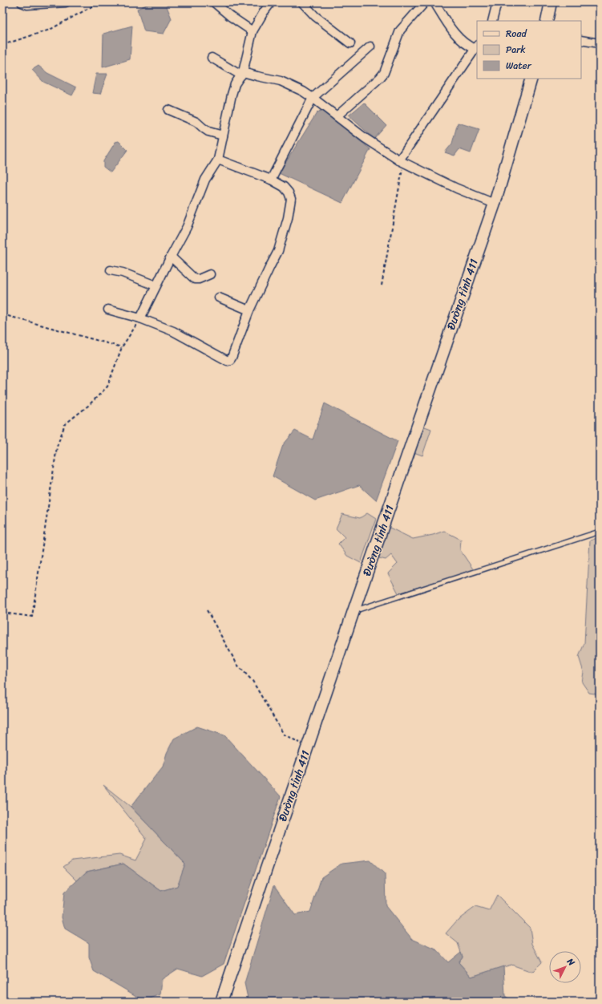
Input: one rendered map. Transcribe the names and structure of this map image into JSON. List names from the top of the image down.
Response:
{
  "streets": {
    "main road": ["Đường tỉnh 411"]
  },
  "legend": ["Road", "Park", "Water"],
  "north": "top right"
}
